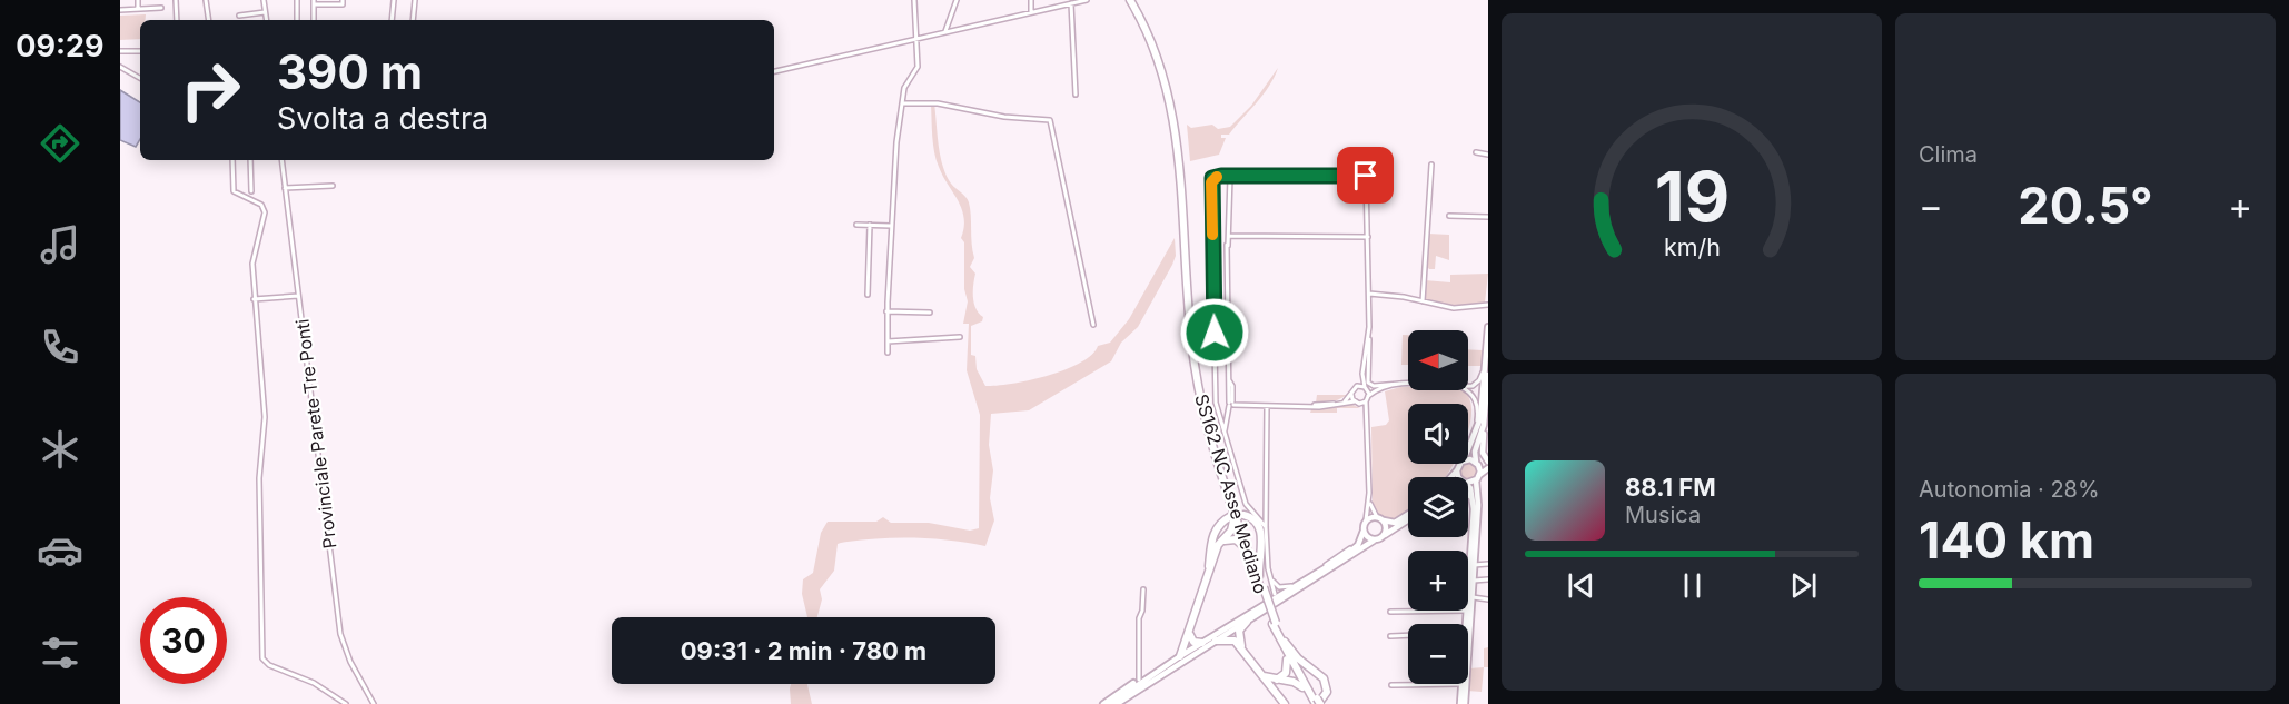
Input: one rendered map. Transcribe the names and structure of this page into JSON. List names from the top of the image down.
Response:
{
  "streets": {
    "highway": ["SS162 NC Asse Mediano"],
    "street": ["Provinciale Parete Tre Ponti"]
  },
  "north": "left",
  "page": {
    "tabs": "09:29",
    "tile": [
      "Clima",
      ["Autonomia · 28%", "140 km"]
    ],
    "turn": ["390 m", "Svolta a destra"],
    "heat": ["−", "20.5°", "+"],
    "map_buttons": ["+", "−"],
    "song": ["88.1 FM", "Musica"],
    "limit": "30",
    "trip": "09:31 · 2 min · 780 m",
    "gauge": ["19", "km/h"]
  }
}
